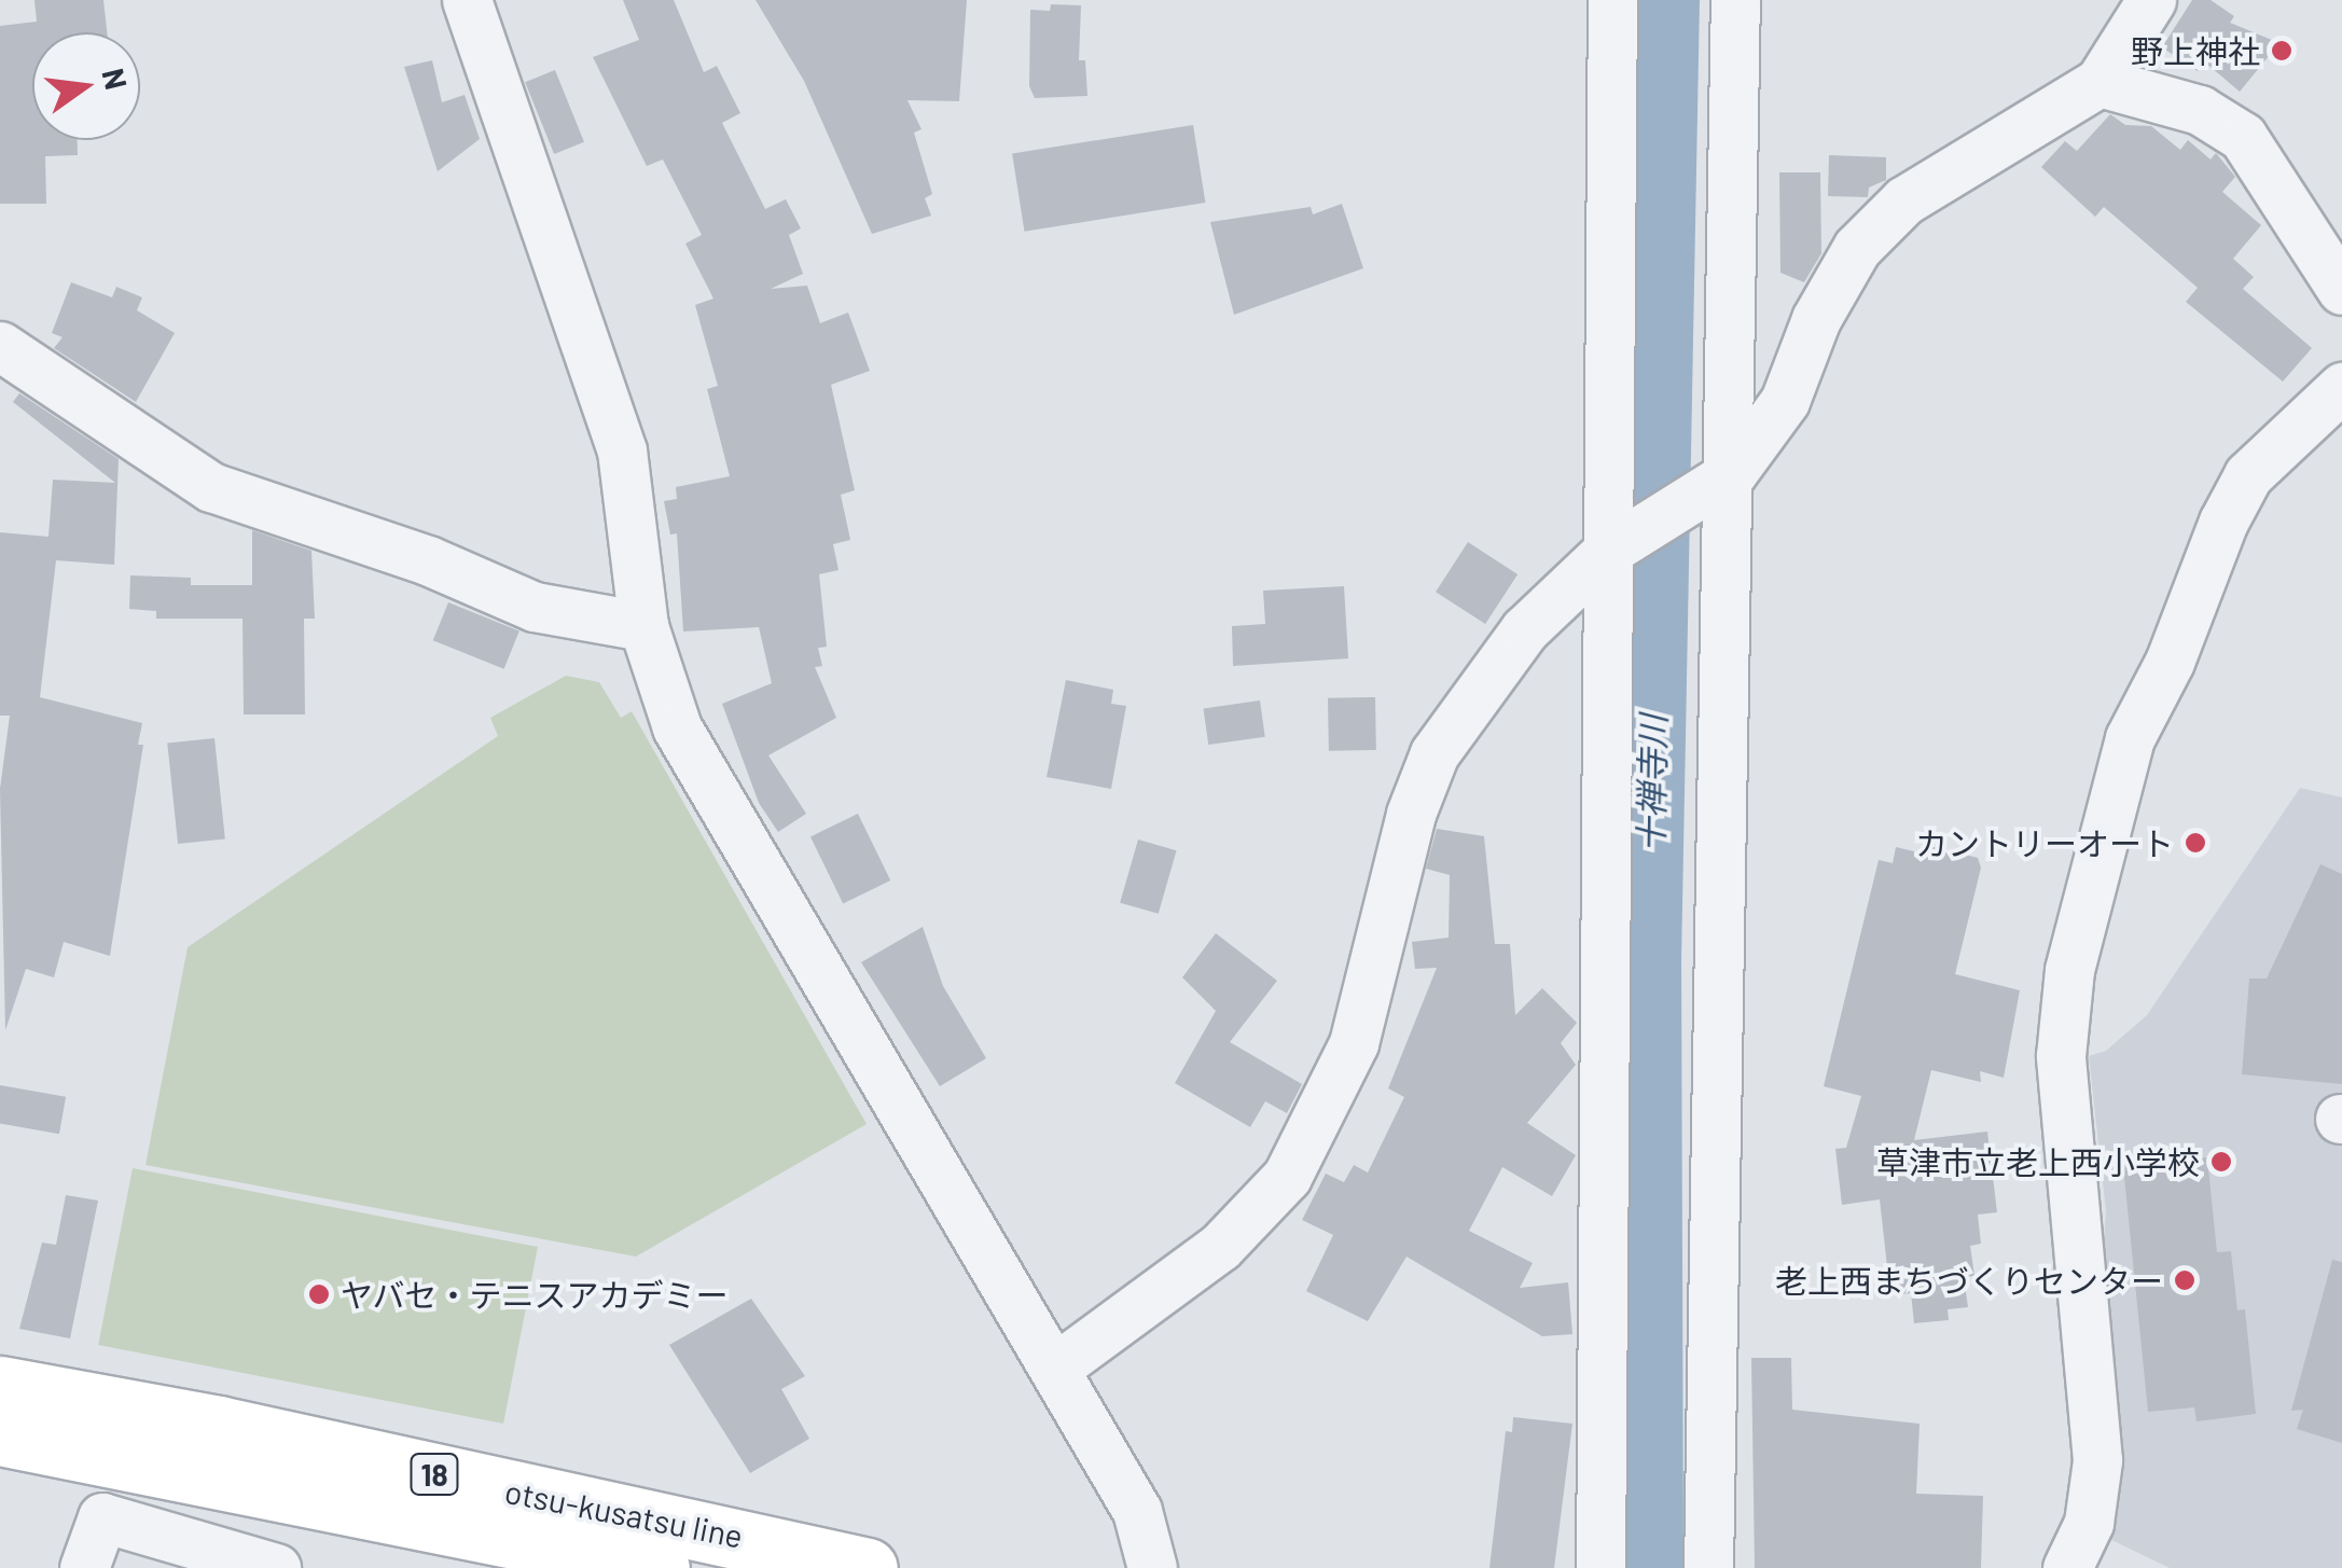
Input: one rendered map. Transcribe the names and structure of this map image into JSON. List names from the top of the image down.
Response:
{
  "streets": {
    "main road": ["18", "otsu-kusatsu line"]
  },
  "water": ["十禅寺川"],
  "places": [
    "野上神社",
    "カントリーオート",
    "草津市立老上西小学校",
    "老上西まちづくりセンター",
    "ヤバセ・テニスアカデミー"
  ],
  "north": "right"
}
